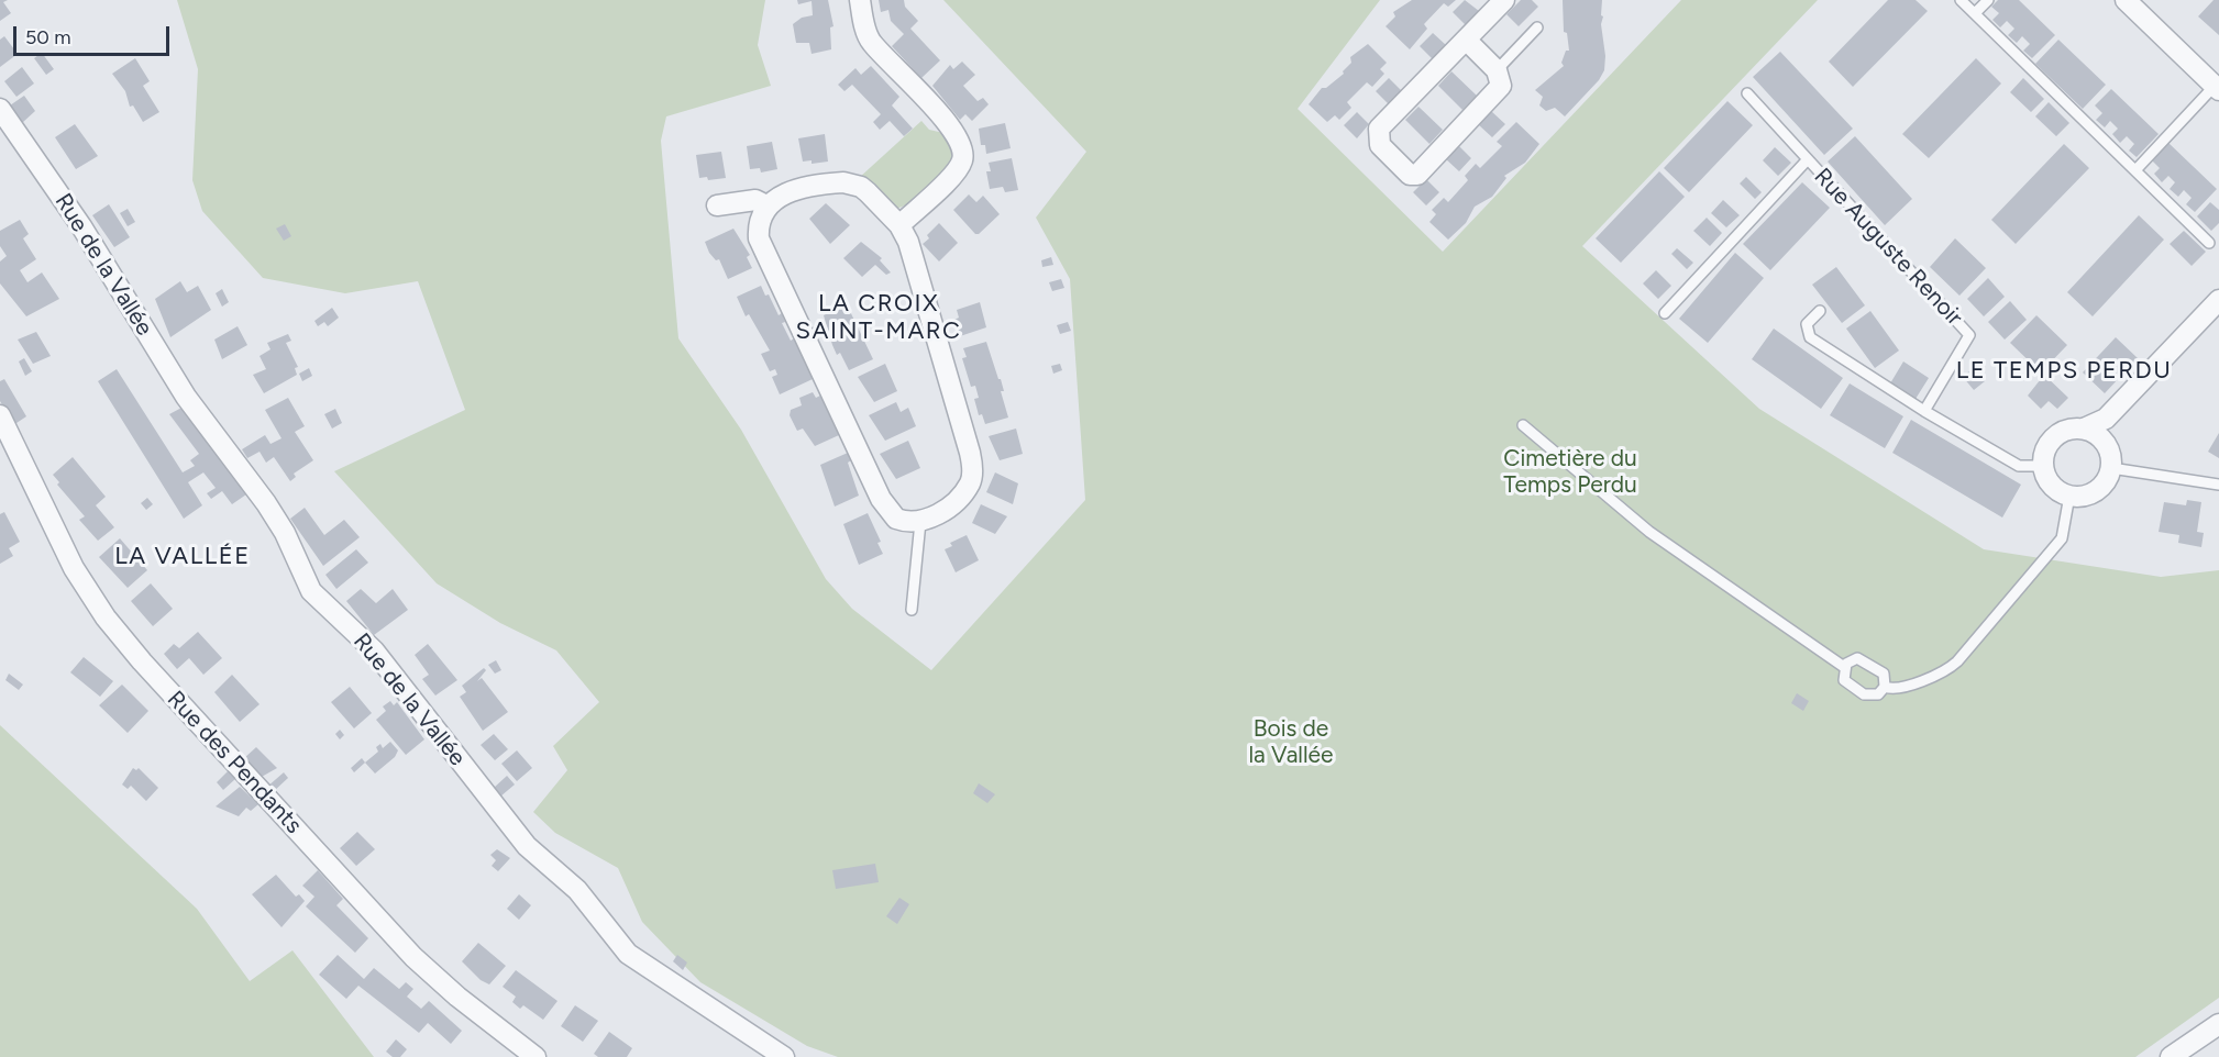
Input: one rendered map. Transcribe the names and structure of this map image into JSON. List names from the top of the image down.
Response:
{
  "streets": {
    "street": ["Rue de la Vallée", "Rue des Pendants"],
    "lane": ["Rue Auguste Renoir"]
  },
  "districts": ["LA CROIX SAINT-MARC", "LE TEMPS PERDU", "LA VALLÉE"],
  "parks": ["Cimetière du Temps Perdu", "Bois de la Vallée"],
  "scale_bar": "50 m"
}
